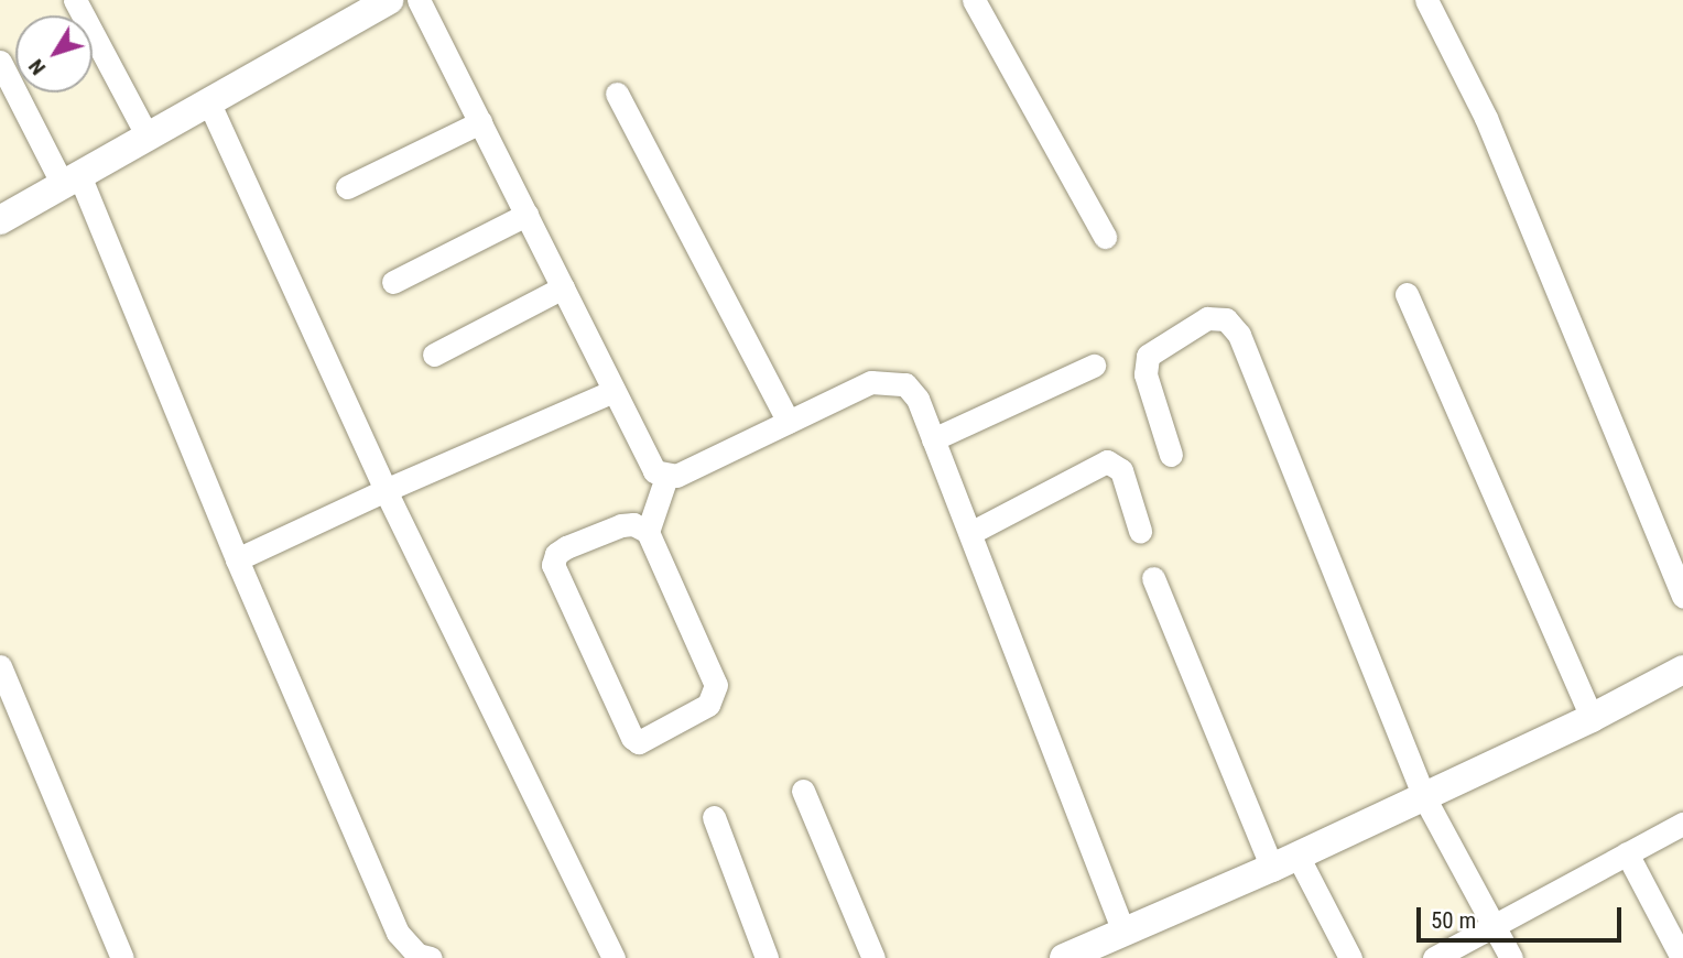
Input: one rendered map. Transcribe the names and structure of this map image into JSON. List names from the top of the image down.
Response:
{
  "scale_bar": "50 m",
  "north": "bottom left"
}
